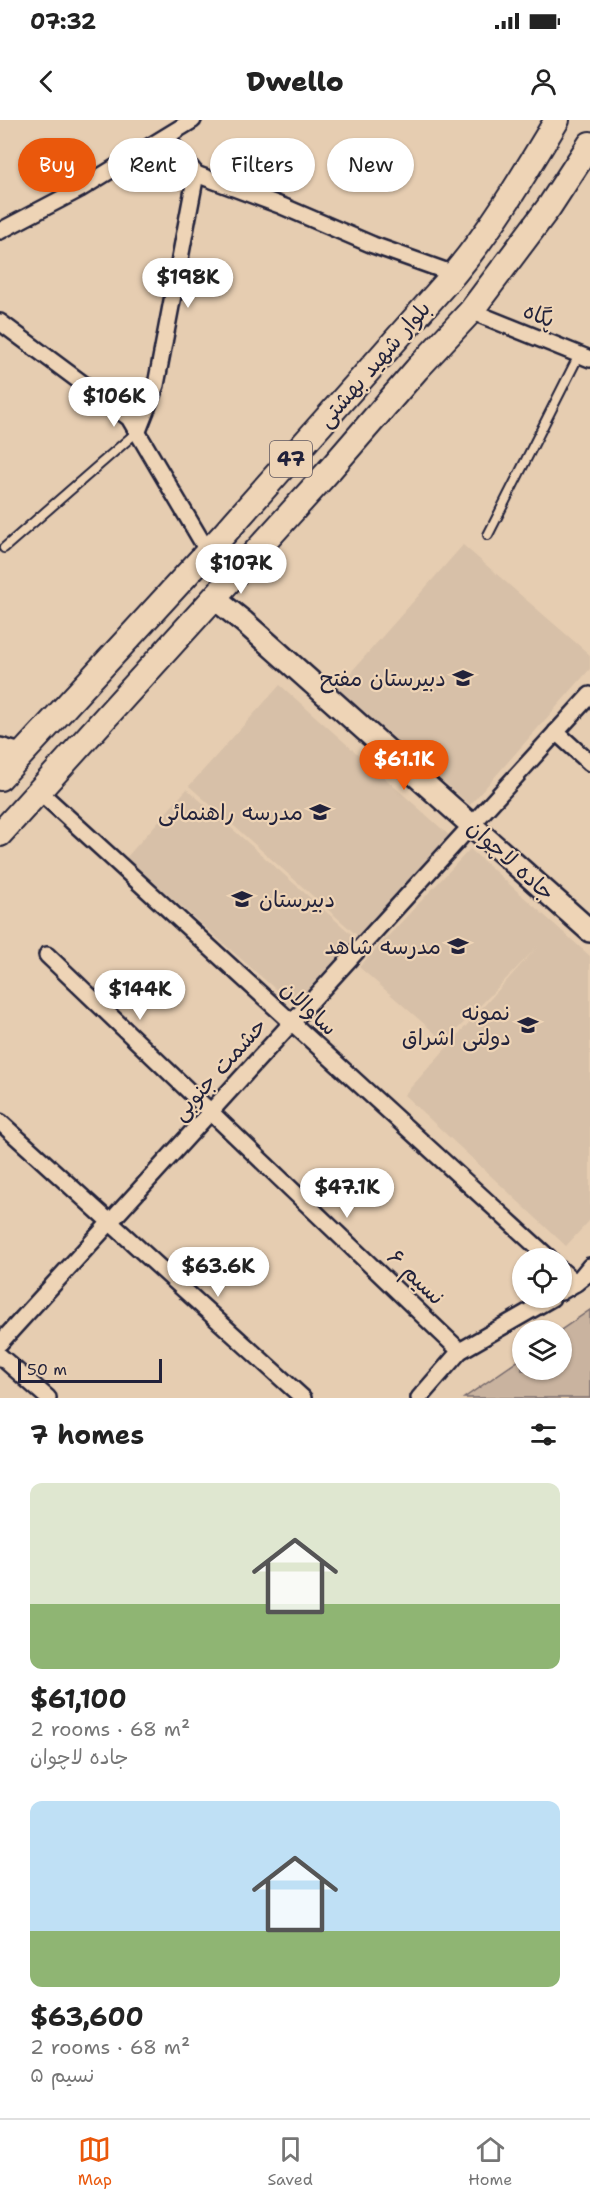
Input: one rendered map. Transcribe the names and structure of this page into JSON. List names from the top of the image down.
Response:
{
  "streets": {
    "main road": ["بلوار شهید بهشتی", "47"],
    "street": [
      "پگاه",
      "جاده لاچوان",
      "ساوالان",
      "حشمت جنوبی",
      "نسیم ۶"
    ]
  },
  "crossings": [
    ["پگاه", "بلوار شهید بهشتی"],
    ["بلوار شهید بهشتی", "47"],
    ["بلوار شهید بهشتی", "جاده لاچوان"],
    ["47", "جاده لاچوان"],
    ["47", "ساوالان"],
    ["جاده لاچوان", "حشمت جنوبی"],
    ["ساوالان", "حشمت جنوبی"],
    ["حشمت جنوبی", "نسیم ۶"]
  ],
  "places": {
    "school or university": [
      "دبیرستان مفتح",
      "مدرسه راهنمائی",
      "دبیرستان",
      "مدرسه شاهد",
      "نمونه دولتی اشراق"
    ]
  },
  "scale_bar": "50 m",
  "page": {
    "status": "07:32",
    "header": "Dwello",
    "chip": [
      "Buy",
      "Rent",
      "Filters",
      "New"
    ],
    "price": [
      "$198K",
      "$106K",
      "$107K",
      "$61.1K",
      "$144K",
      "$47.1K",
      "$63.6K"
    ],
    "scale": "50 m",
    "heading": "7 homes",
    "list": [
      {
        "name": "$61,100",
        "note": "2 rooms · 68 m² · جاده لاچوان"
      },
      {
        "name": "$63,600",
        "note": "2 rooms · 68 m² · نسیم ۵"
      }
    ],
    "tabs": ["Map", "Saved", "Home"]
  }
}
